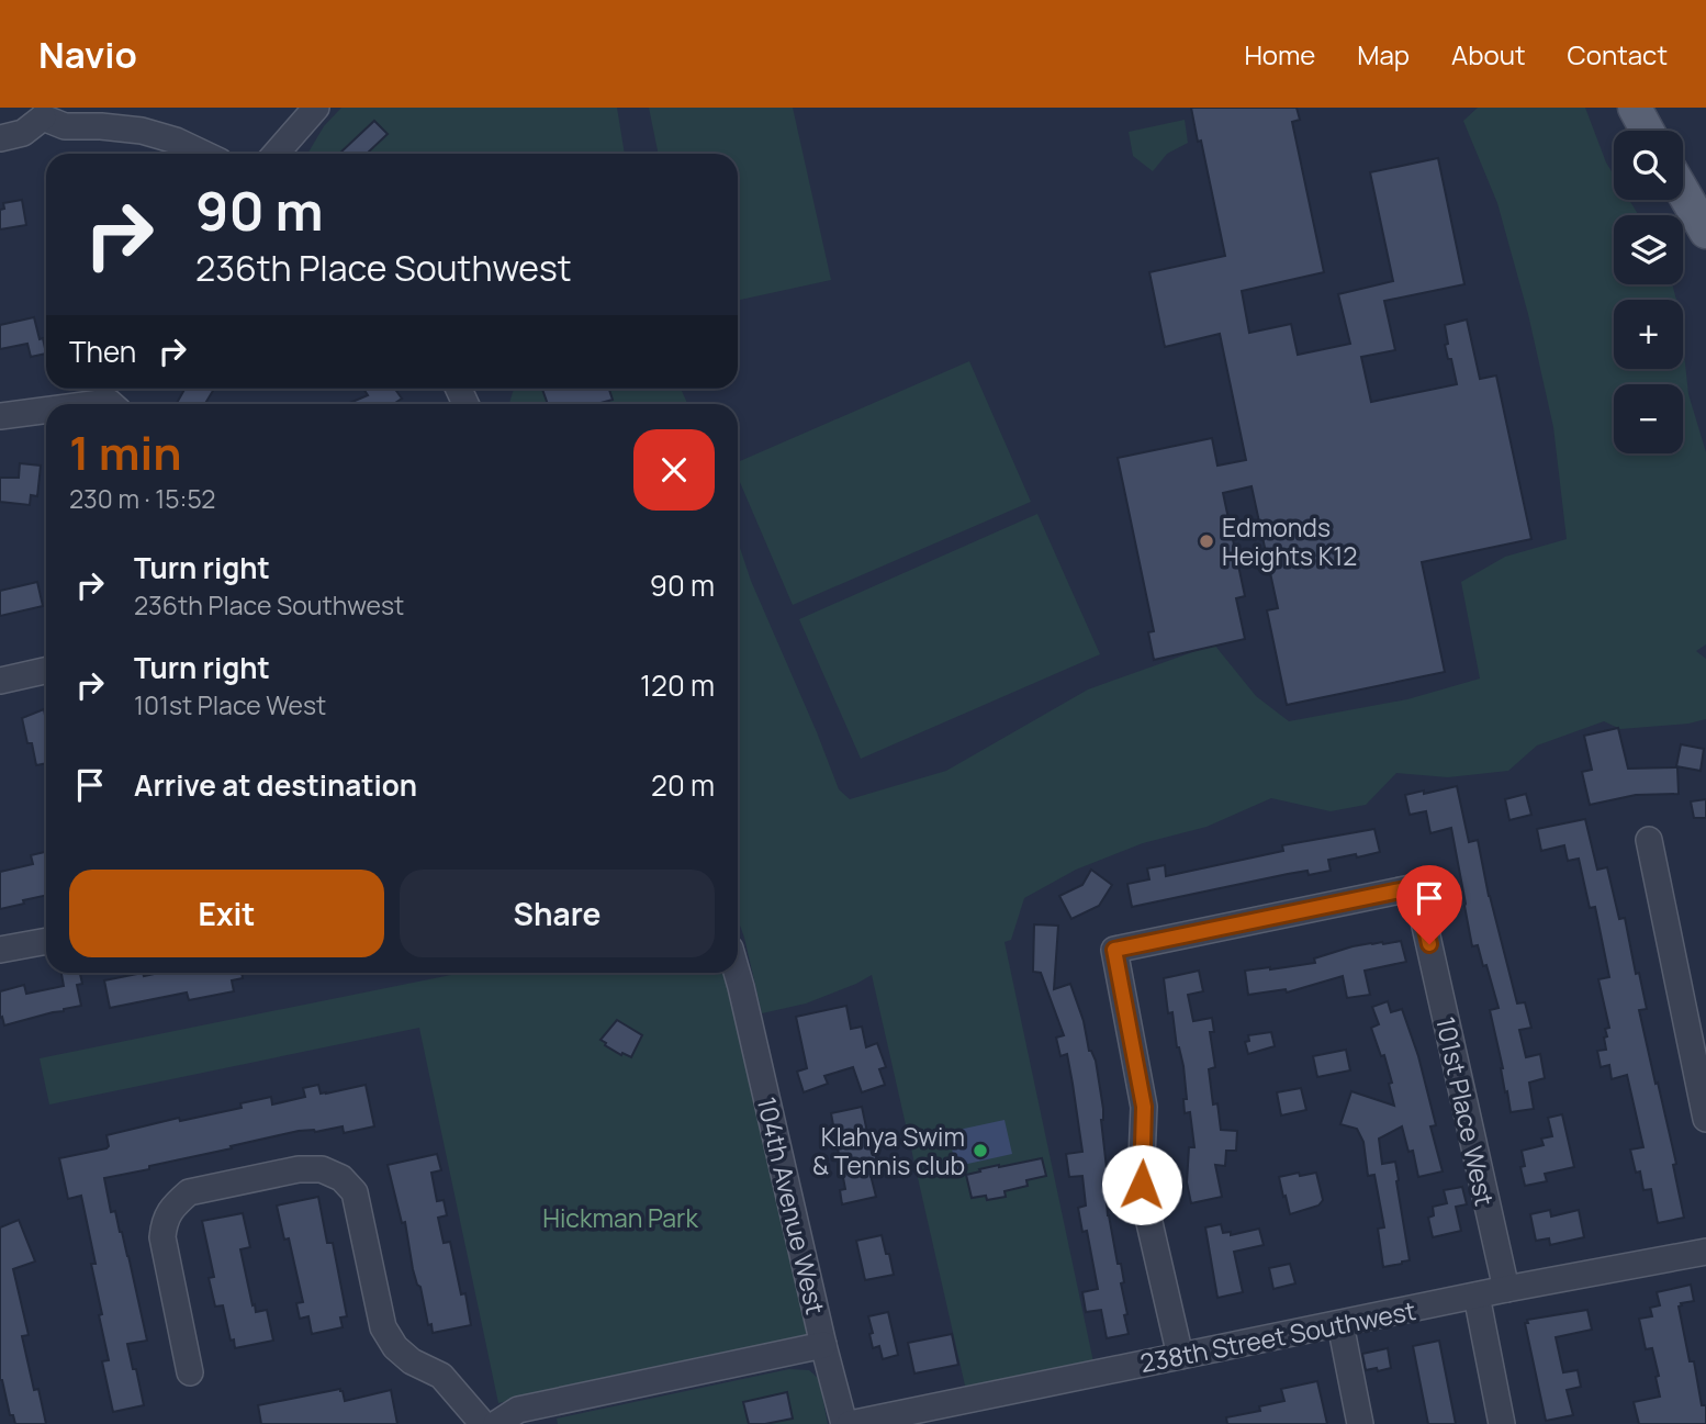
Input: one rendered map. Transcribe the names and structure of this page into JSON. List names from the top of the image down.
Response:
{
  "streets": {
    "street": ["101st Place West", "104th Avenue West", "238th Street Southwest"]
  },
  "crossings": [
    ["101st Place West", "238th Street Southwest"]
  ],
  "parks": ["Hickman Park"],
  "places": ["Edmonds Heights K12", "Klahya Swim & Tennis club"],
  "page": {
    "header": "Navio",
    "nav": [
      "Home",
      "Map",
      "About",
      "Contact"
    ],
    "map_buttons": ["+", "−"],
    "turn": ["90 m", "236th Place Southwest"],
    "then": "Then",
    "heading": ["1 min", "230 m · 15:52"],
    "list": [
      {
        "name": "Turn right",
        "note": "236th Place Southwest",
        "value": "90 m"
      },
      {
        "name": "Turn right",
        "note": "101st Place West",
        "value": "120 m"
      },
      {
        "name": "Arrive at destination",
        "value": "20 m"
      }
    ],
    "buttons": ["Exit", "Share"]
  }
}
